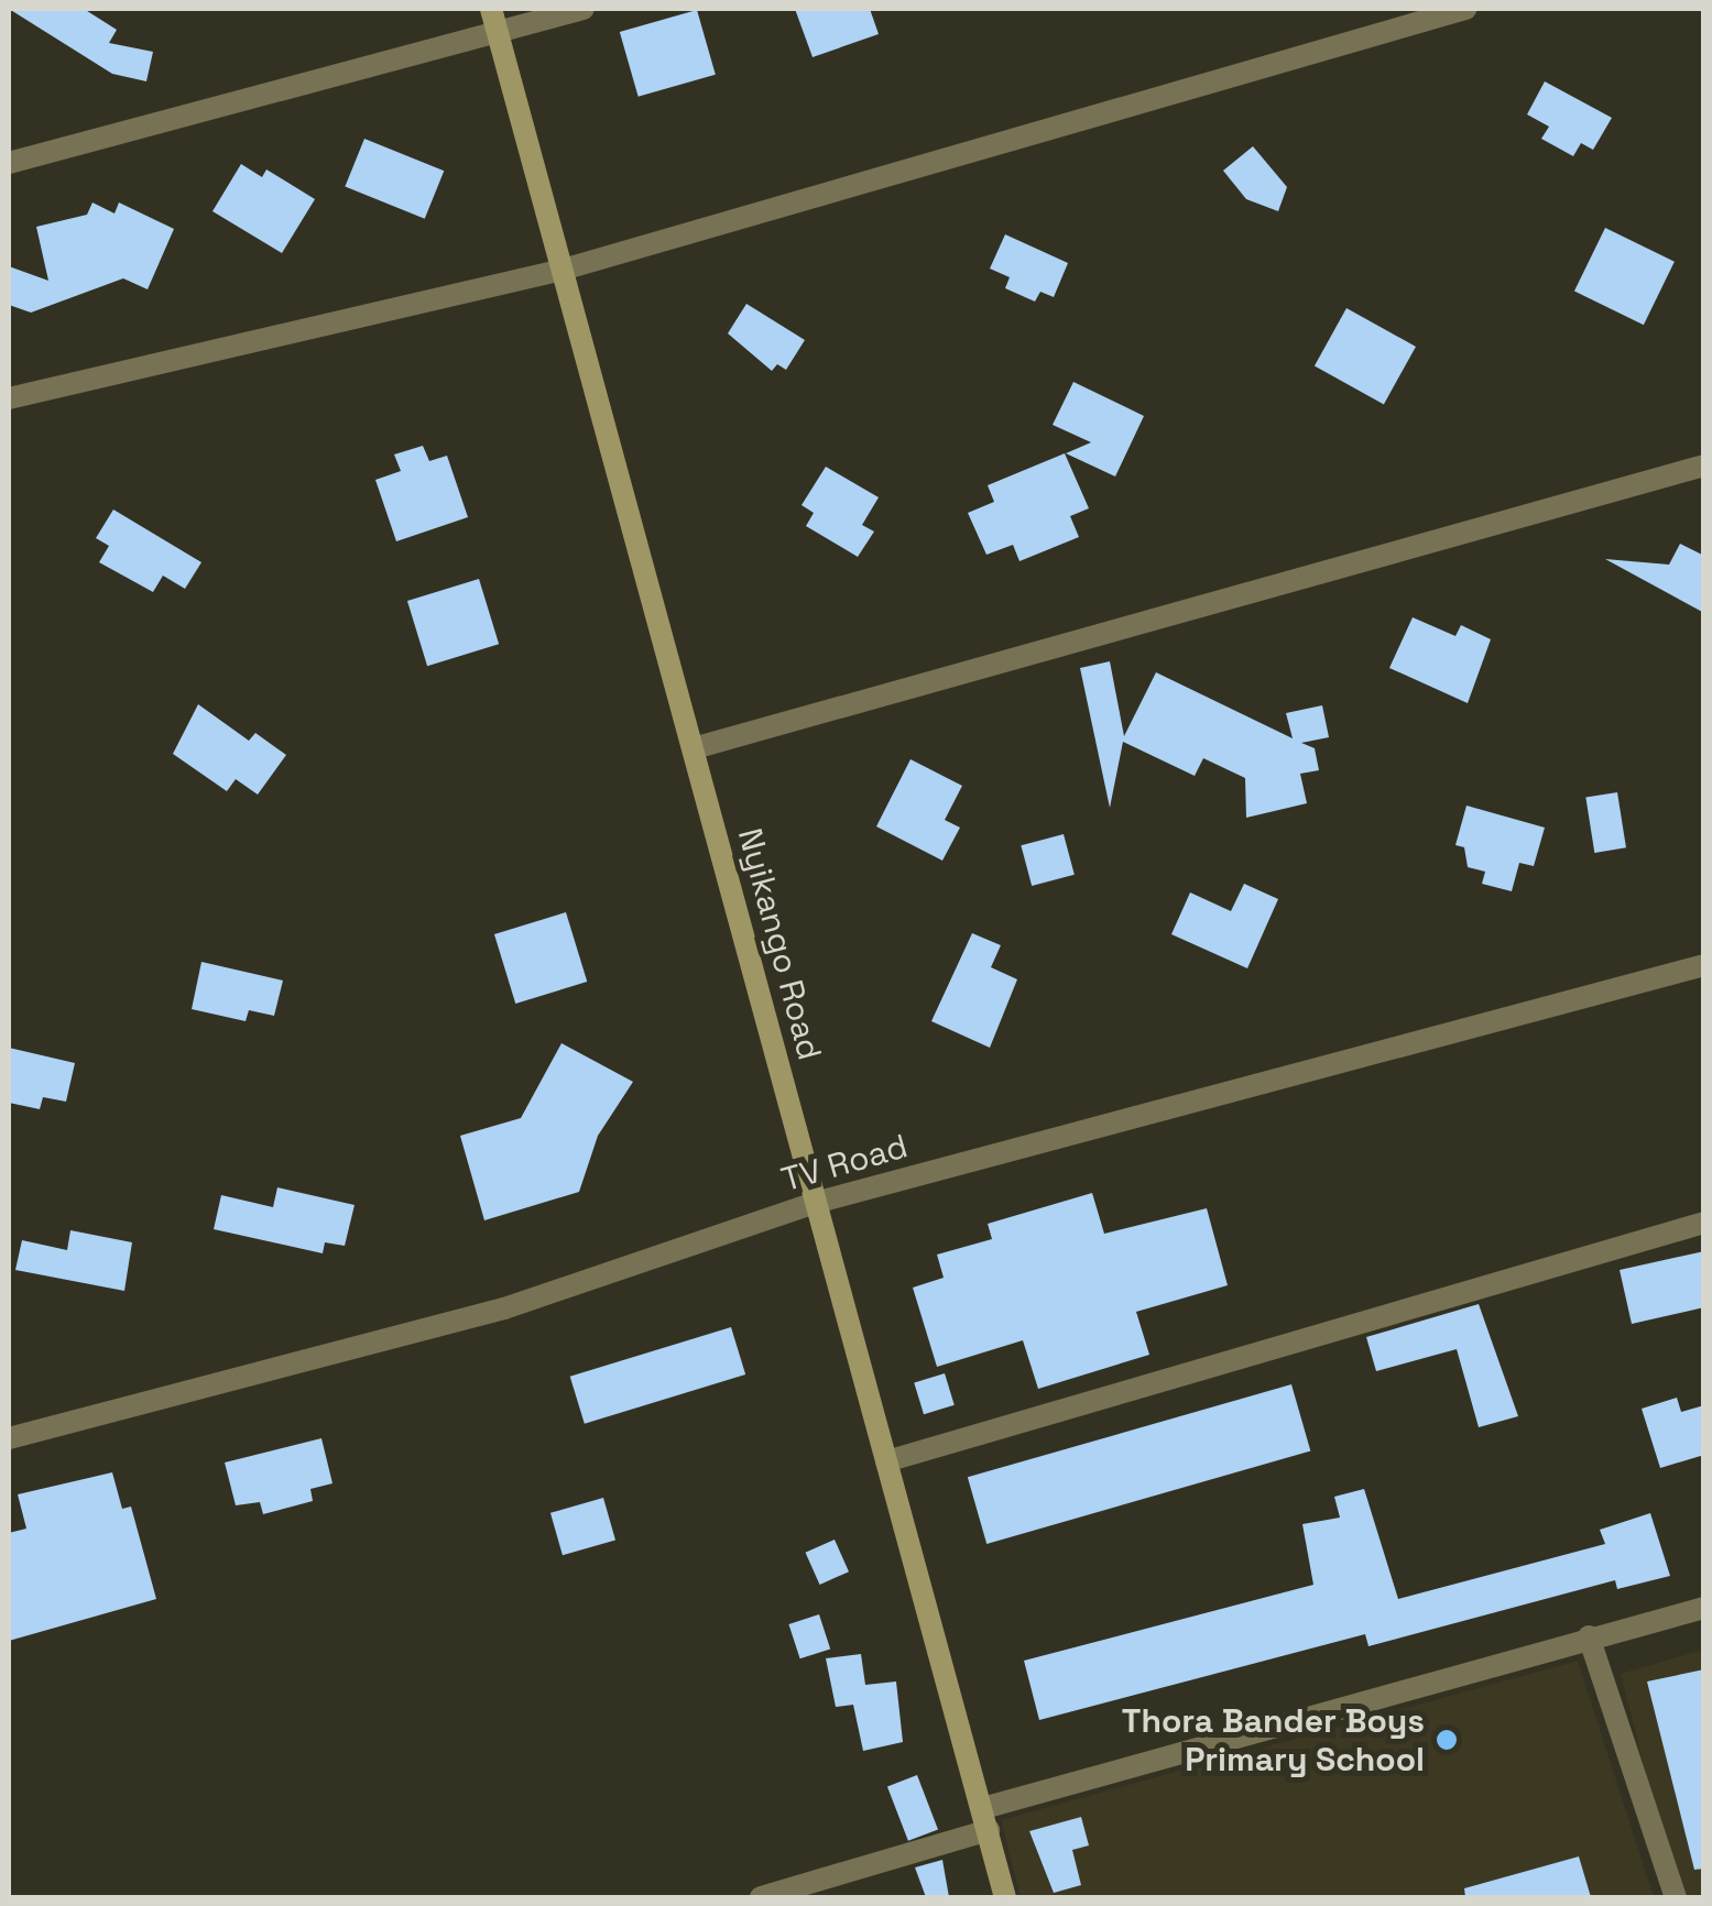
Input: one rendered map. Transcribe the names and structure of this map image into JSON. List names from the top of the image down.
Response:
{
  "streets": {
    "street": ["Nyikango Road", "TV Road"]
  },
  "crossings": [
    ["Nyikango Road", "TV Road"]
  ],
  "places": ["Thora Bander Boys Primary School"]
}
